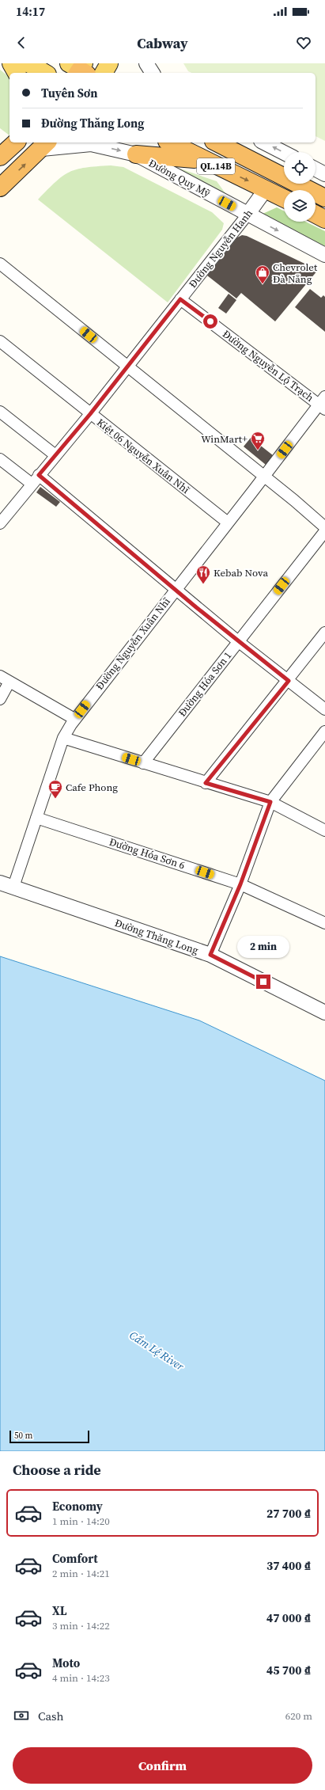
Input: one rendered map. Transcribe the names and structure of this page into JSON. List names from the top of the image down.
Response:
{
  "streets": {
    "highway": ["QL.14B"],
    "street": [
      "Đường Quy Mỹ",
      "Đường Nguyễn Hanh",
      "Đường Nguyễn Lộ Trạch",
      "Kiệt 06 Nguyễn Xuân Nhĩ",
      "Đường Nguyễn Xuân Nhĩ",
      "Đường Hóa Sơn 1",
      "Đường Hóa Sơn 6",
      "Đường Thăng Long"
    ]
  },
  "crossings": [
    ["QL.14B", "Đường Nguyễn Hanh"],
    ["Đường Quy Mỹ", "Đường Nguyễn Hanh"],
    ["Đường Nguyễn Hanh", "Đường Nguyễn Lộ Trạch"],
    ["Đường Nguyễn Hanh", "Kiệt 06 Nguyễn Xuân Nhĩ"],
    ["Đường Nguyễn Lộ Trạch", "Đường Nguyễn Xuân Nhĩ"],
    ["Kiệt 06 Nguyễn Xuân Nhĩ", "Đường Nguyễn Xuân Nhĩ"],
    ["Đường Nguyễn Xuân Nhĩ", "Đường Hóa Sơn 6"],
    ["Đường Nguyễn Xuân Nhĩ", "Đường Thăng Long"]
  ],
  "one_way": ["Đường Quy Mỹ"],
  "water": ["Cẩm Lệ River"],
  "places": {
    "shop": ["Chevrolet Đà Nẵng"],
    "supermarket": ["WinMart+"],
    "restaurant": ["Kebab Nova"],
    "cafe": ["Cafe Phong"]
  },
  "scale_bar": "50 m",
  "page": {
    "status": "14:17",
    "header": "Cabway",
    "banner": ["Tuyên Sơn", "Đường Thăng Long"],
    "bubble": "2 min",
    "scale": "50 m",
    "heading": "Choose a ride",
    "list": [
      {
        "name": "Economy",
        "note": "1 min · 14:20",
        "value": "27 700 ₫"
      },
      {
        "name": "Comfort",
        "note": "2 min · 14:21",
        "value": "37 400 ₫"
      },
      {
        "name": "XL",
        "note": "3 min · 14:22",
        "value": "47 000 ₫"
      },
      {
        "name": "Moto",
        "note": "4 min · 14:23",
        "value": "45 700 ₫"
      }
    ],
    "pay": ["Cash", "620 m"],
    "buttons": "Confirm"
  }
}
